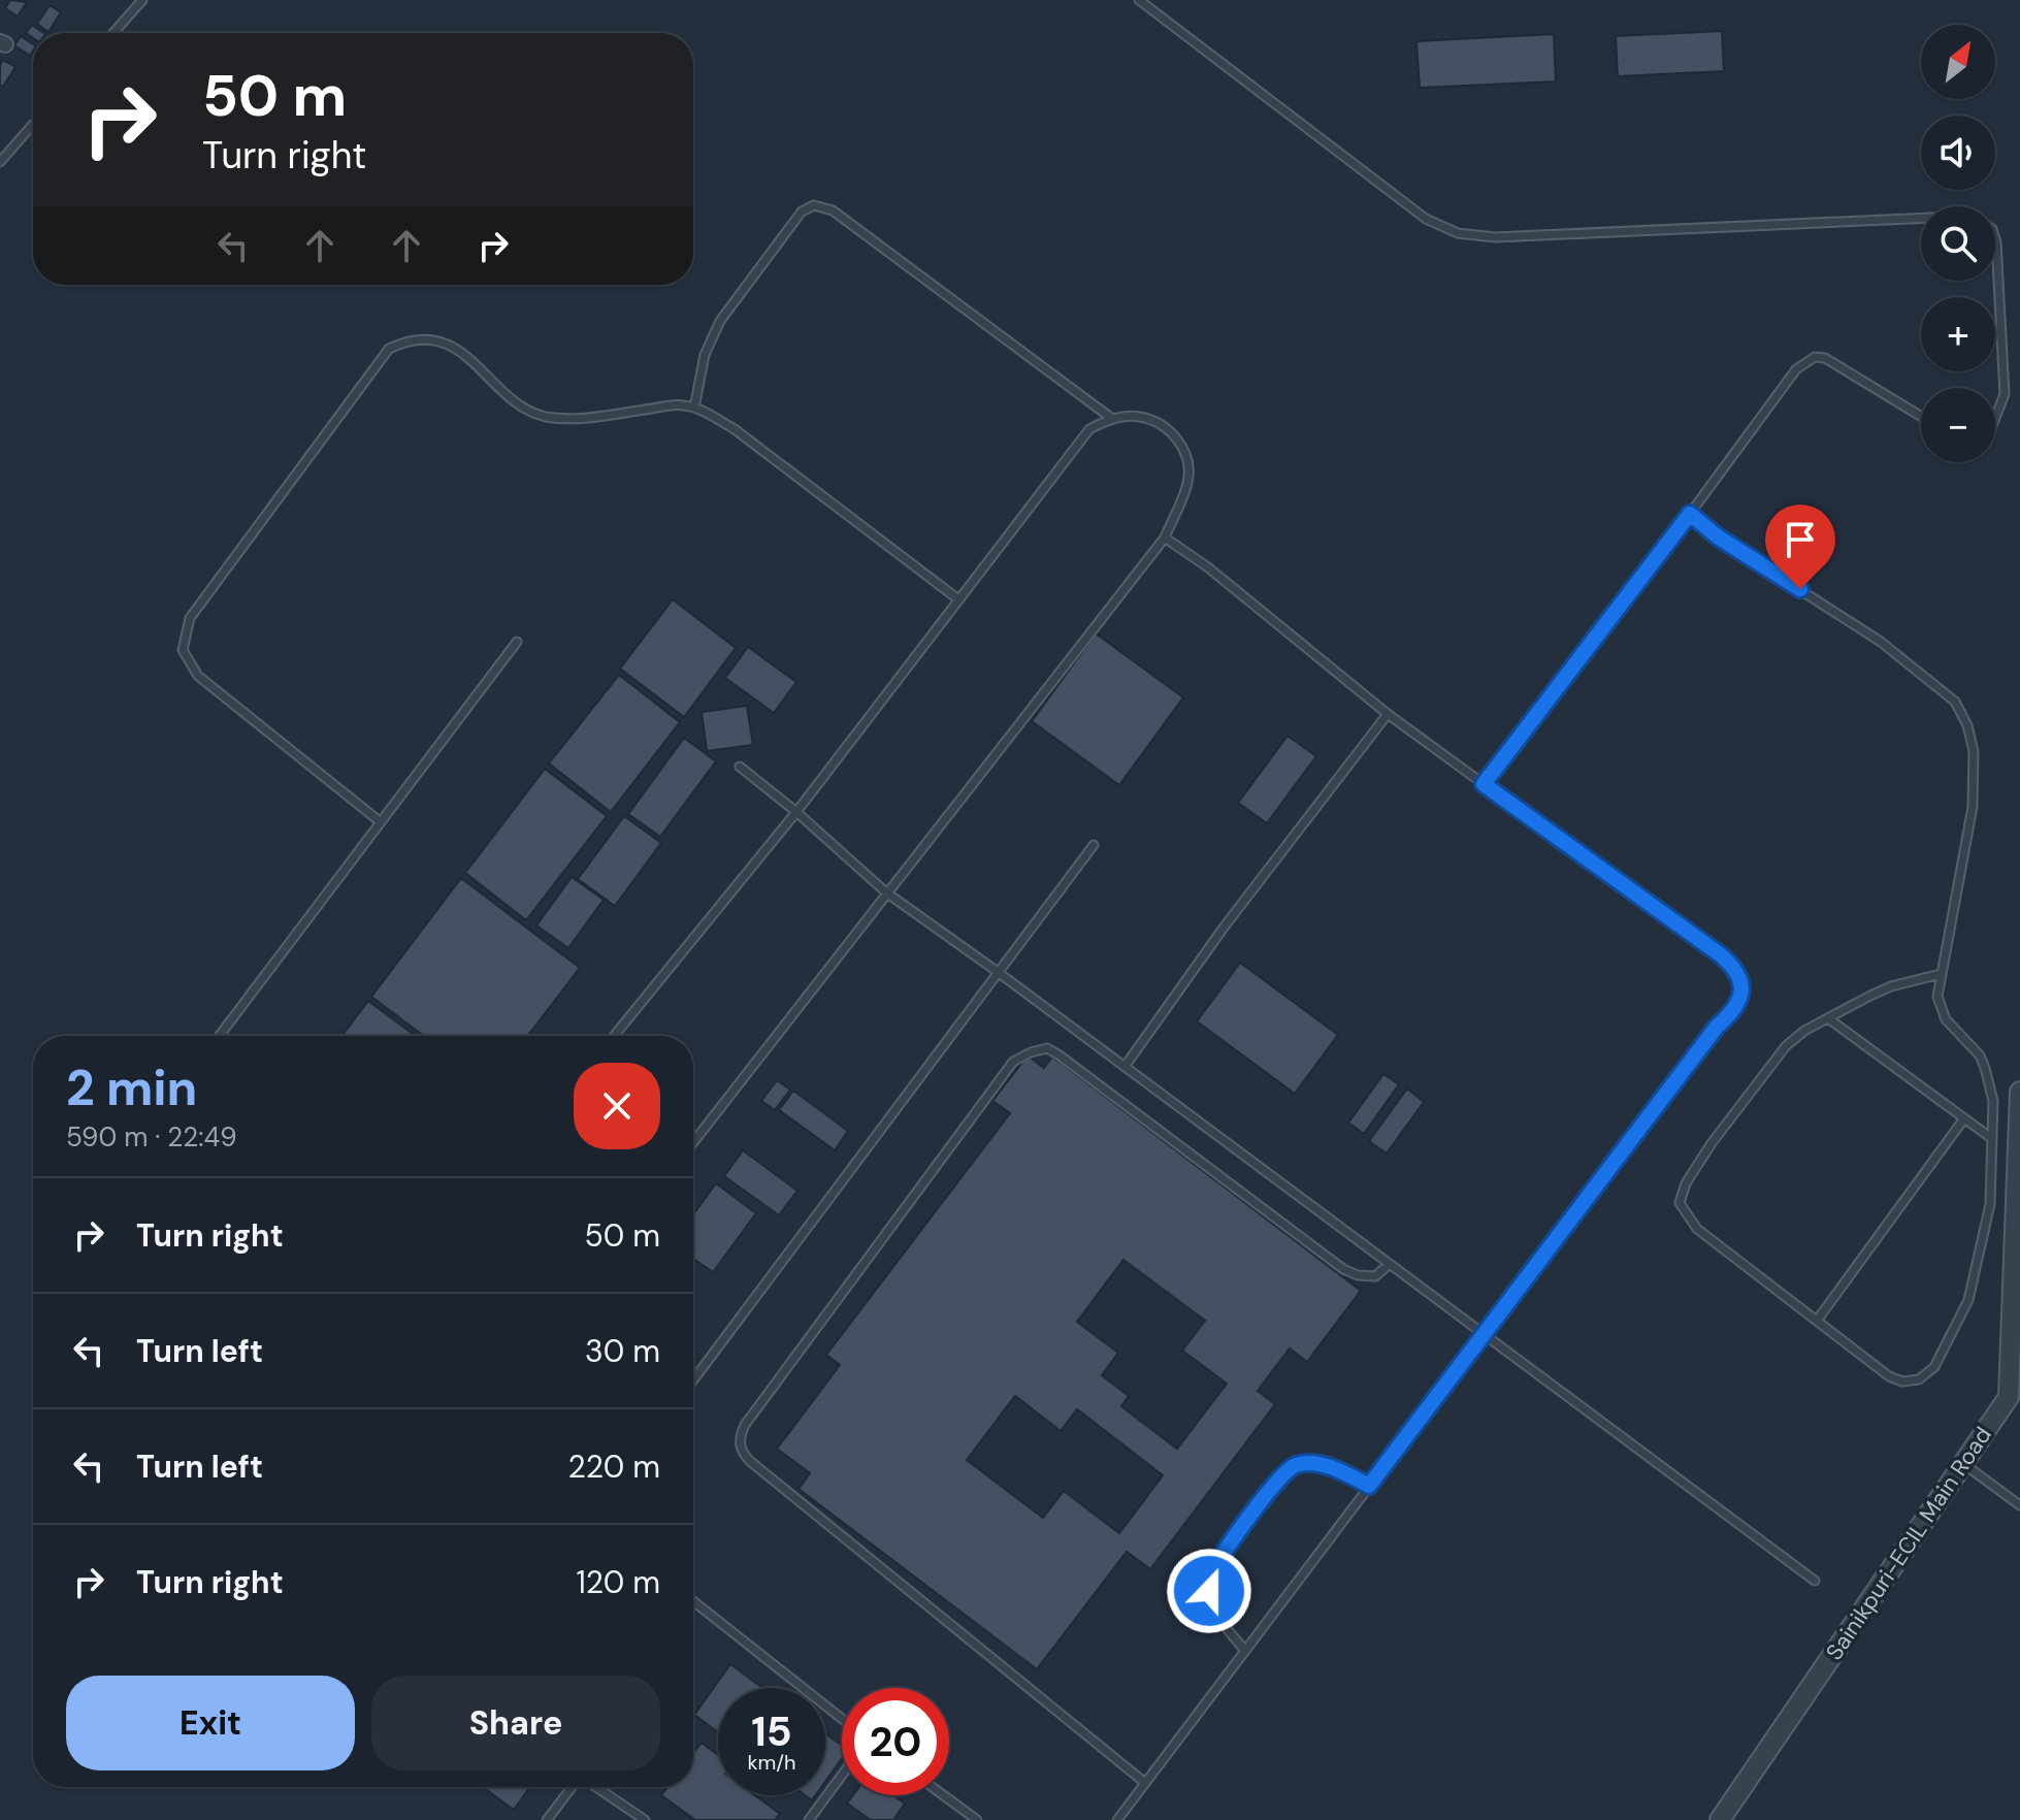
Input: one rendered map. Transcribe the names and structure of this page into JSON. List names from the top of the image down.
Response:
{
  "streets": {
    "street": ["Sainikpuri-ECIL Main Road"]
  },
  "north": "top right",
  "page": {
    "map_buttons": ["+", "−"],
    "turn": ["50 m", "Turn right"],
    "heading": ["2 min", "590 m · 22:49"],
    "list": [
      {
        "name": "Turn right",
        "value": "50 m"
      },
      {
        "name": "Turn left",
        "value": "30 m"
      },
      {
        "name": "Turn left",
        "value": "220 m"
      },
      {
        "name": "Turn right",
        "value": "120 m"
      }
    ],
    "buttons": ["Exit", "Share"],
    "speed": "15 km/h",
    "limit": "20"
  }
}
